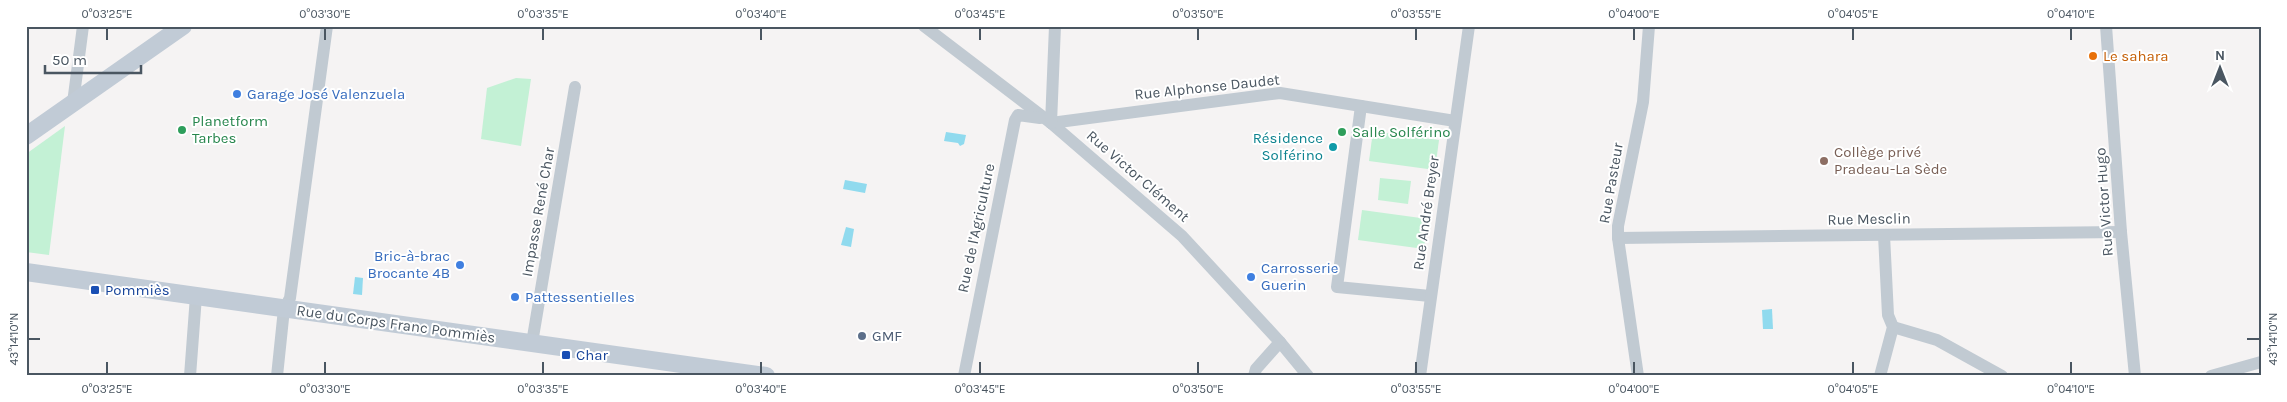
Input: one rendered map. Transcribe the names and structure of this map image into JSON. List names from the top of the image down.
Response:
{
  "streets": {
    "main road": ["Rue du Corps Franc Pommiès"],
    "street": [
      "Rue Alphonse Daudet",
      "Rue Victor Clément",
      "Rue Pasteur",
      "Rue Victor Hugo",
      "Impasse René Char",
      "Rue André Breyer",
      "Rue Mesclin",
      "Rue de l'Agriculture"
    ]
  },
  "crossings": [
    ["Rue Alphonse Daudet", "Rue Victor Clément"],
    ["Rue Alphonse Daudet", "Rue André Breyer"],
    ["Rue Alphonse Daudet", "Rue de l'Agriculture"],
    ["Rue Victor Clément", "Rue de l'Agriculture"],
    ["Rue Pasteur", "Rue Mesclin"],
    ["Rue Victor Hugo", "Rue Mesclin"],
    ["Impasse René Char", "Rue du Corps Franc Pommiès"]
  ],
  "places": {
    "other": [
      "Le sahara",
      "Garage José Valenzuela",
      "Planetform Tarbes",
      "Salle Solférino",
      "Résidence Solférino",
      "Collège privé Pradeau-La Sède",
      "Bric-à-brac Brocante 4B",
      "Carrosserie Guerin",
      "Pattessentielles",
      "GMF"
    ],
    "transit": ["Pommiès", "Char"]
  },
  "scale_bar": "50 m",
  "north": "top",
  "coordinates": [
    "0°03'25\"E",
    "0°03'30\"E",
    "0°03'35\"E",
    "0°03'40\"E",
    "0°03'45\"E",
    "0°03'50\"E",
    "0°03'55\"E",
    "0°04'00\"E",
    "0°04'05\"E",
    "0°04'10\"E",
    "43°14'10\"N"
  ]
}
